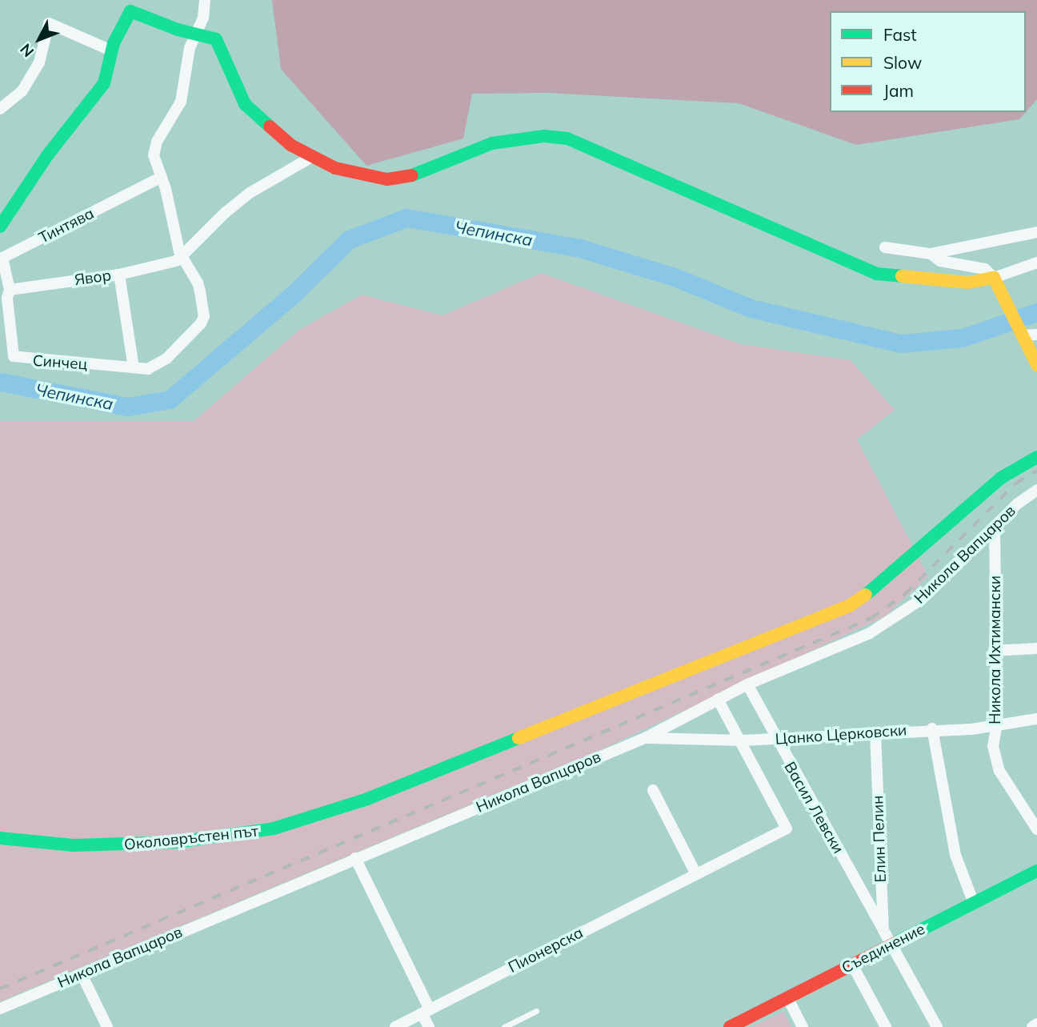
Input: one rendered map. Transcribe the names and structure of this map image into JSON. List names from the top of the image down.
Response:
{
  "streets": {
    "street": [
      "Тинтява",
      "Явор",
      "Синчец",
      "Никола Вапцаров",
      "Никола Ихтимански",
      "Цанко Церковски",
      "Васил Левски",
      "Околовръстен път",
      "Елин Пелин",
      "Съединение",
      "Пионерска"
    ]
  },
  "crossings": [
    ["Тинтява", "Явор"],
    ["Тинтява", "Синчец"],
    ["Явор", "Синчец"],
    ["Никола Вапцаров", "Никола Ихтимански"],
    ["Никола Вапцаров", "Цанко Церковски"],
    ["Никола Вапцаров", "Васил Левски"],
    ["Никола Вапцаров", "Околовръстен път"],
    ["Никола Вапцаров", "Пионерска"],
    ["Никола Ихтимански", "Цанко Церковски"],
    ["Цанко Церковски", "Васил Левски"],
    ["Цанко Церковски", "Елин Пелин"],
    ["Цанко Церковски", "Пионерска"],
    ["Васил Левски", "Елин Пелин"],
    ["Елин Пелин", "Съединение"]
  ],
  "water": ["Чепинска"],
  "legend": ["Fast", "Slow", "Jam"],
  "north": "bottom left"
}
